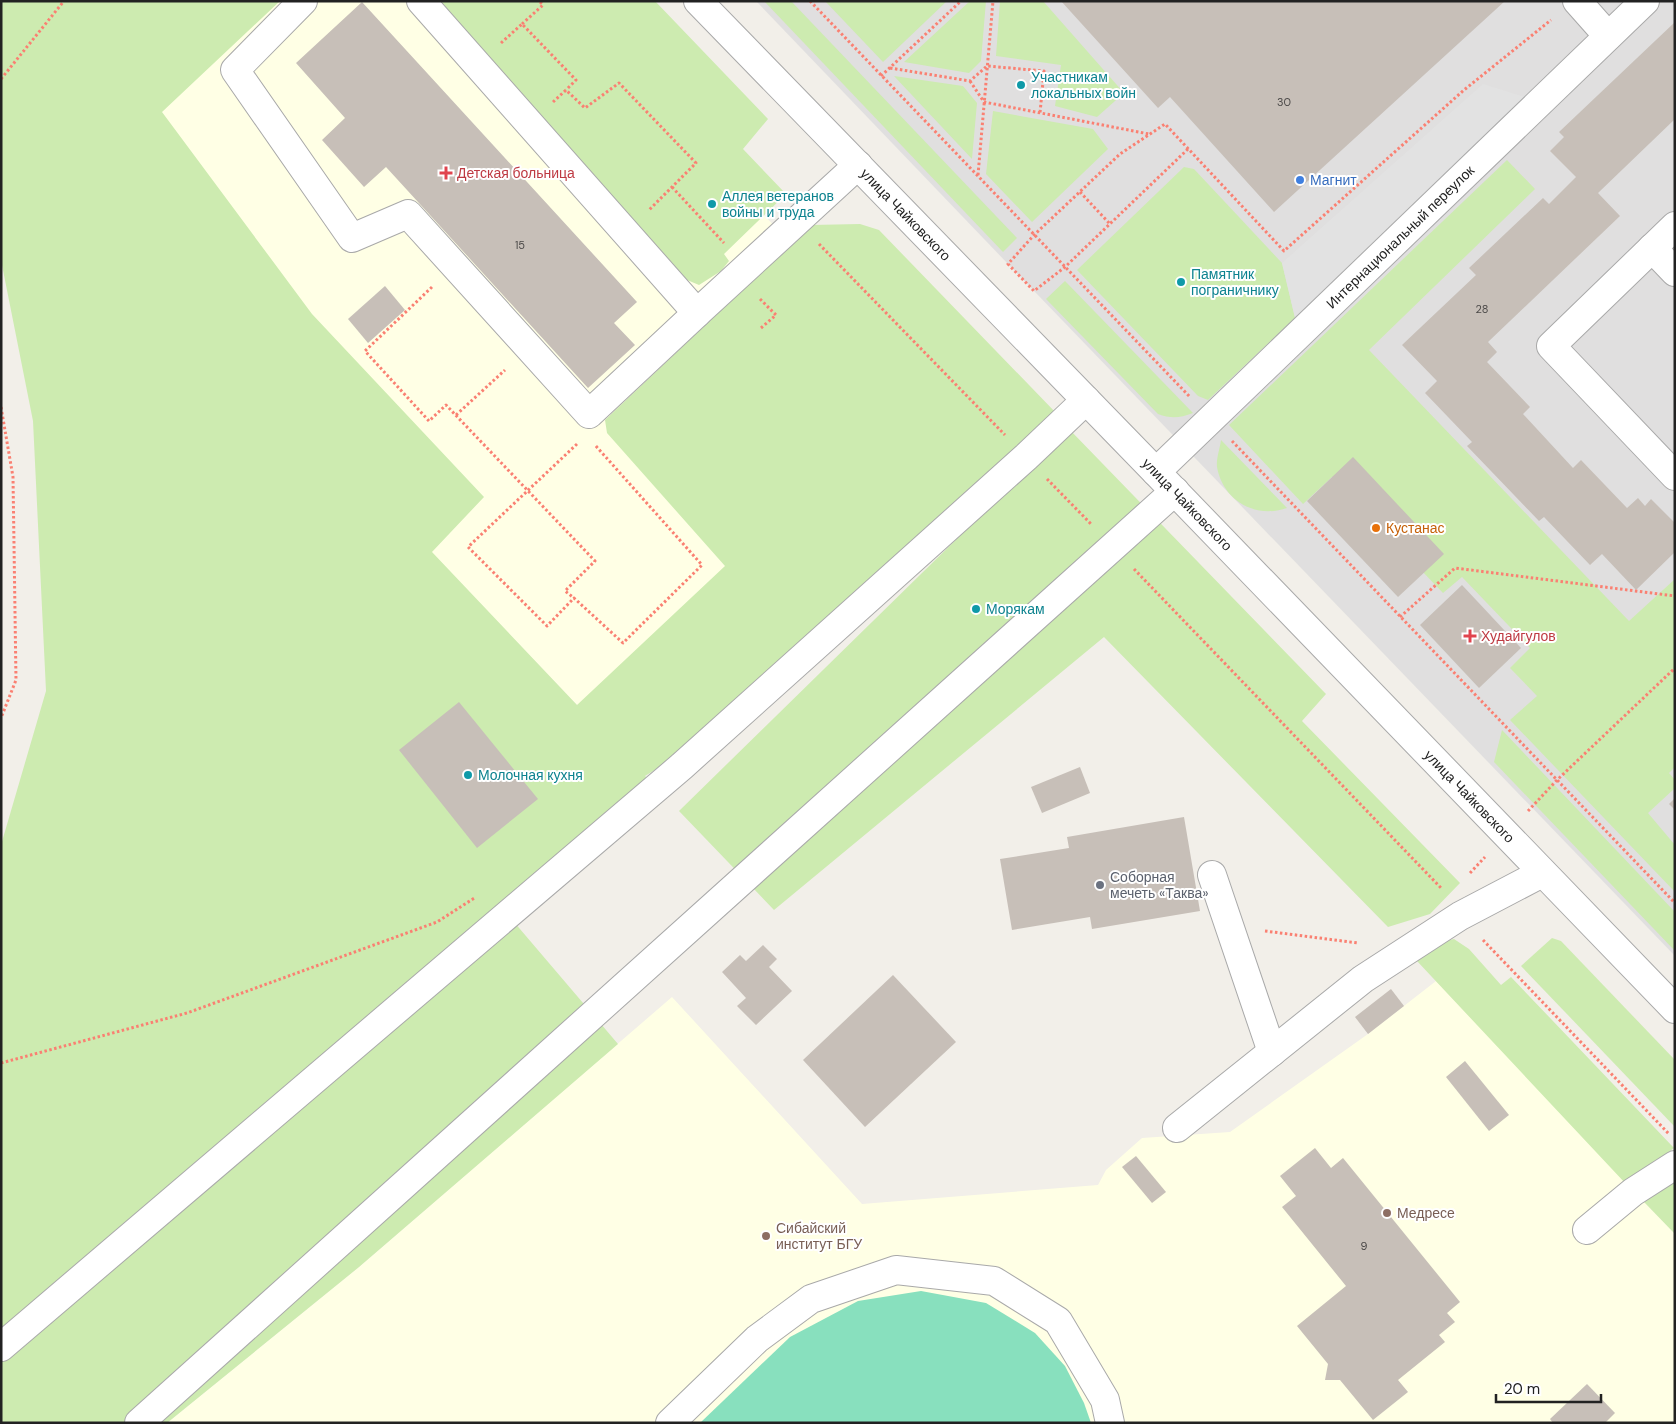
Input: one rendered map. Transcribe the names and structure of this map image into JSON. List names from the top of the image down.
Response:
{
  "streets": {
    "street": ["улица Чайковского", "Интернациональный переулок"]
  },
  "crossings": [
    ["улица Чайковского", "Интернациональный переулок"]
  ],
  "places": {
    "other": [
      "Участникам локальных войн",
      "Магнит",
      "Аллея ветеранов войны и труда",
      "Памятник пограничнику",
      "Кустанас",
      "Морякам",
      "Молочная кухня",
      "Соборная мечеть «Таква»",
      "Медресе",
      "Сибайский институт БГУ"
    ],
    "health": ["Детская больница", "Худайгулов"]
  },
  "house_numbers": [
    "30",
    "15",
    "28",
    "9"
  ],
  "scale_bar": "20 m"
}
